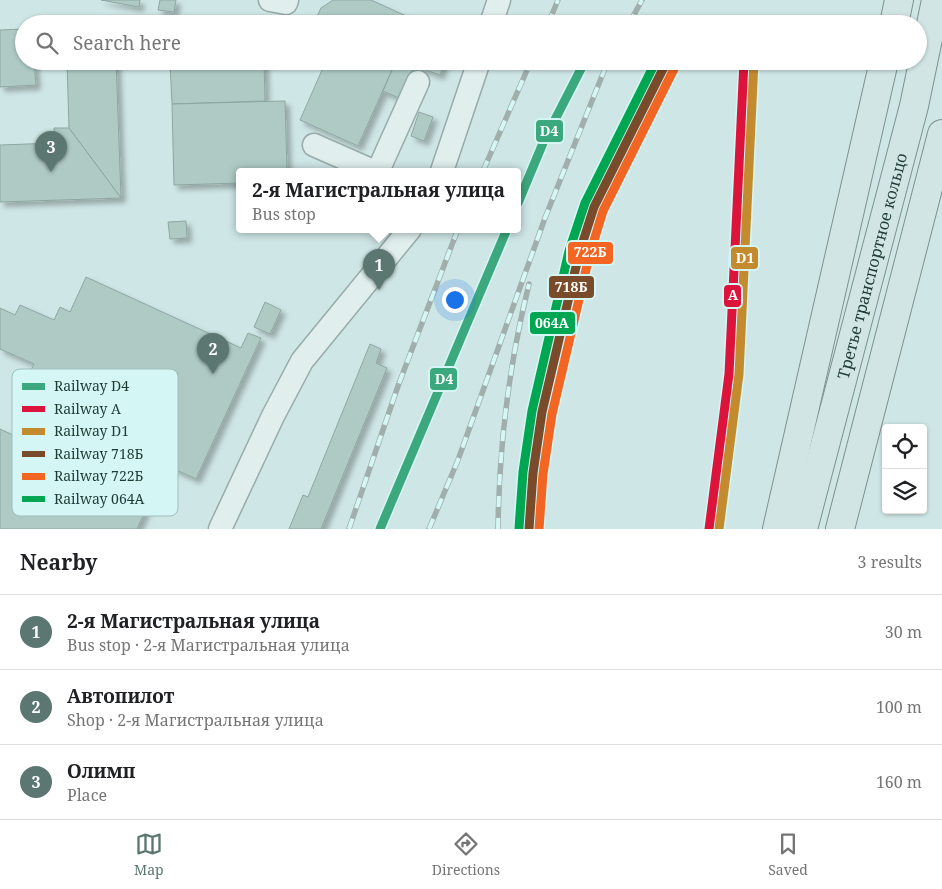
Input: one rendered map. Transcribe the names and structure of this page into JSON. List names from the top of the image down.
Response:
{
  "streets": {
    "main road": ["Третье транспортное кольцо"]
  },
  "lines": [
    "rail line D4",
    "rail line A",
    "rail line D1",
    "rail line 718Б",
    "rail line 722Б",
    "rail line 064А"
  ],
  "legend": [
    "Railway D4",
    "Railway A",
    "Railway D1",
    "Railway 718Б",
    "Railway 722Б",
    "Railway 064А"
  ],
  "page": {
    "search": "Search here",
    "pins": ["3", "1", "2"],
    "popup": ["2-я Магистральная улица", "Bus stop"],
    "heading": ["Nearby", "3 results"],
    "list": [
      {
        "mark": "1",
        "name": "2-я Магистральная улица",
        "note": "Bus stop · 2-я Магистральная улица",
        "value": "30 m"
      },
      {
        "mark": "2",
        "name": "Автопилот",
        "note": "Shop · 2-я Магистральная улица",
        "value": "100 m"
      },
      {
        "mark": "3",
        "name": "Олимп",
        "note": "Place",
        "value": "160 m"
      }
    ],
    "nav": ["Map", "Directions", "Saved"]
  }
}
